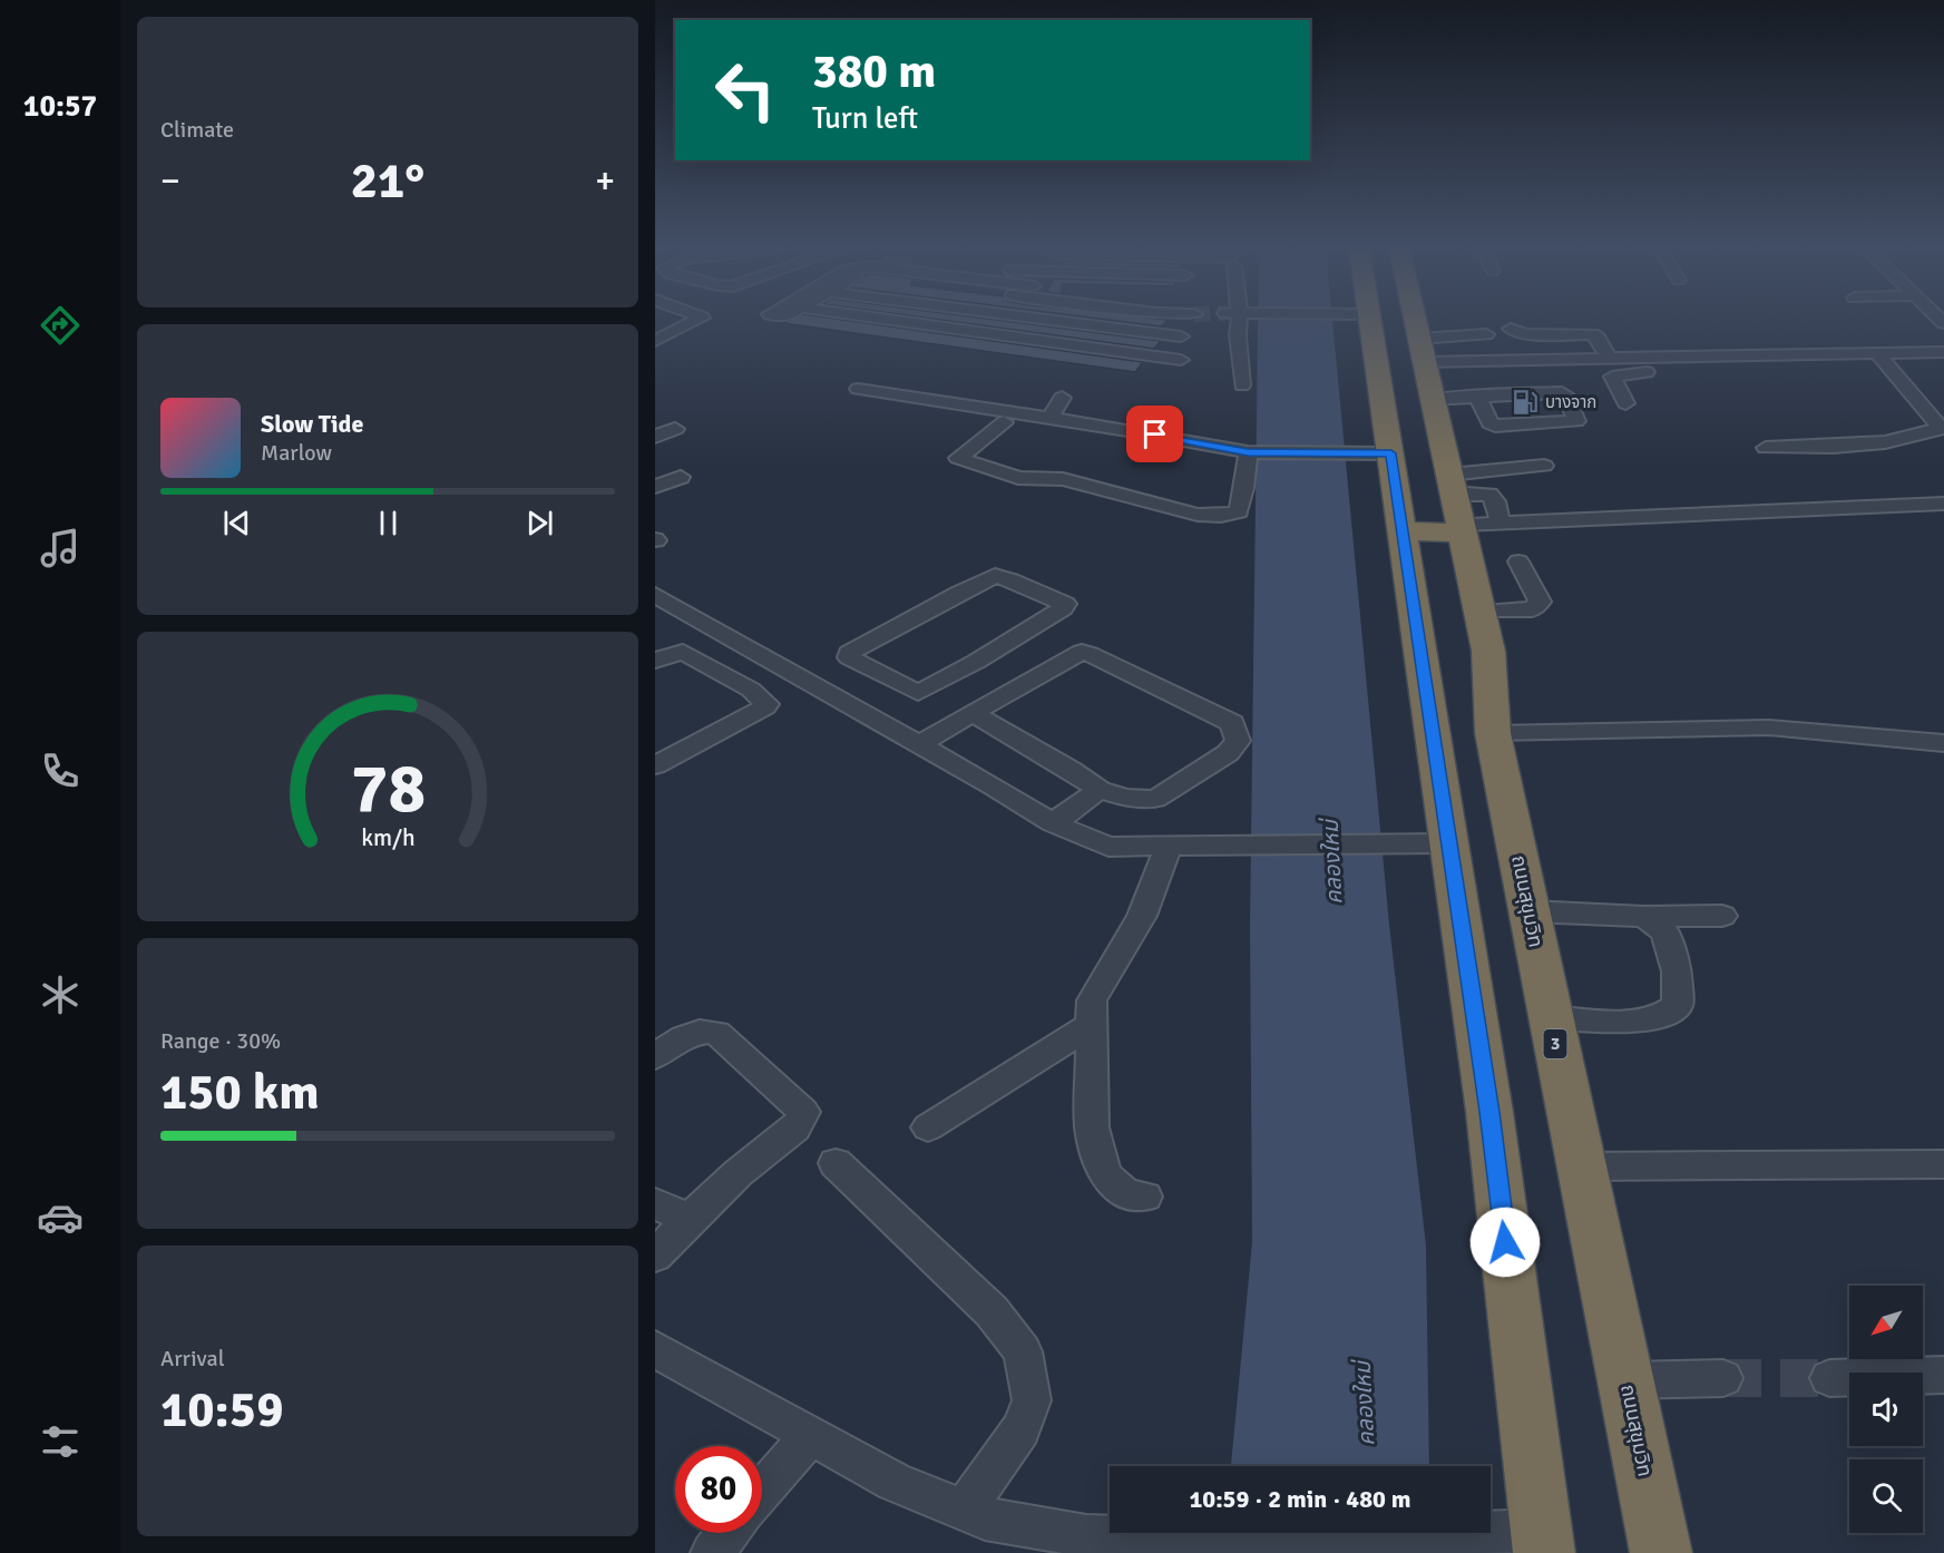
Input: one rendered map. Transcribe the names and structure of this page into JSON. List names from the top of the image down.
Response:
{
  "streets": {
    "highway": ["ถนนสุขุมวิท", "3"]
  },
  "water": ["คลองใหม่"],
  "places": {
    "fuel station": ["บางจาก"]
  },
  "north": "bottom left",
  "page": {
    "tabs": "10:57",
    "tile": [
      "Climate",
      ["Range · 30%", "150 km"],
      ["Arrival", "10:59"]
    ],
    "turn": ["380 m", "Turn left"],
    "heat": ["−", "21°", "+"],
    "song": ["Slow Tide", "Marlow"],
    "limit": "80",
    "trip": "10:59 · 2 min · 480 m",
    "gauge": ["78", "km/h"]
  }
}
